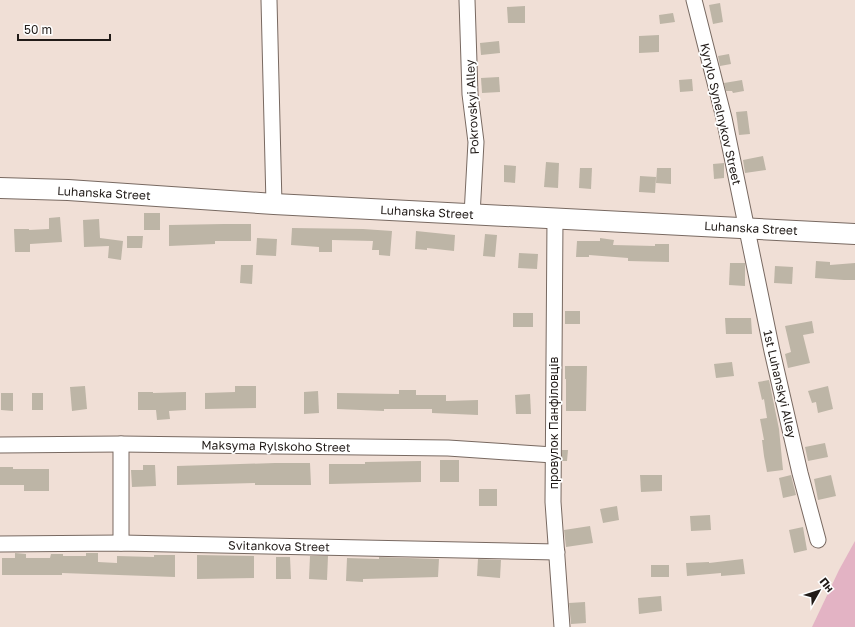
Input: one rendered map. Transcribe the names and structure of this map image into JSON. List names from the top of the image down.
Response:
{
  "streets": {
    "main road": ["Luhanska Street"],
    "street": [
      "Pokrovskyi Alley",
      "Kyrylo Synelnykov Street",
      "1st Luhanskyi Alley",
      "провулок Панфіловців",
      "Maksyma Rylskoho Street",
      "Svitankova Street"
    ]
  },
  "crossings": [
    ["Pokrovskyi Alley", "Luhanska Street"],
    ["Kyrylo Synelnykov Street", "Luhanska Street"],
    ["Kyrylo Synelnykov Street", "1st Luhanskyi Alley"],
    ["Luhanska Street", "1st Luhanskyi Alley"],
    ["Luhanska Street", "провулок Панфіловців"],
    ["провулок Панфіловців", "Maksyma Rylskoho Street"],
    ["провулок Панфіловців", "Svitankova Street"]
  ],
  "scale_bar": "50 m",
  "north": "top right"
}
